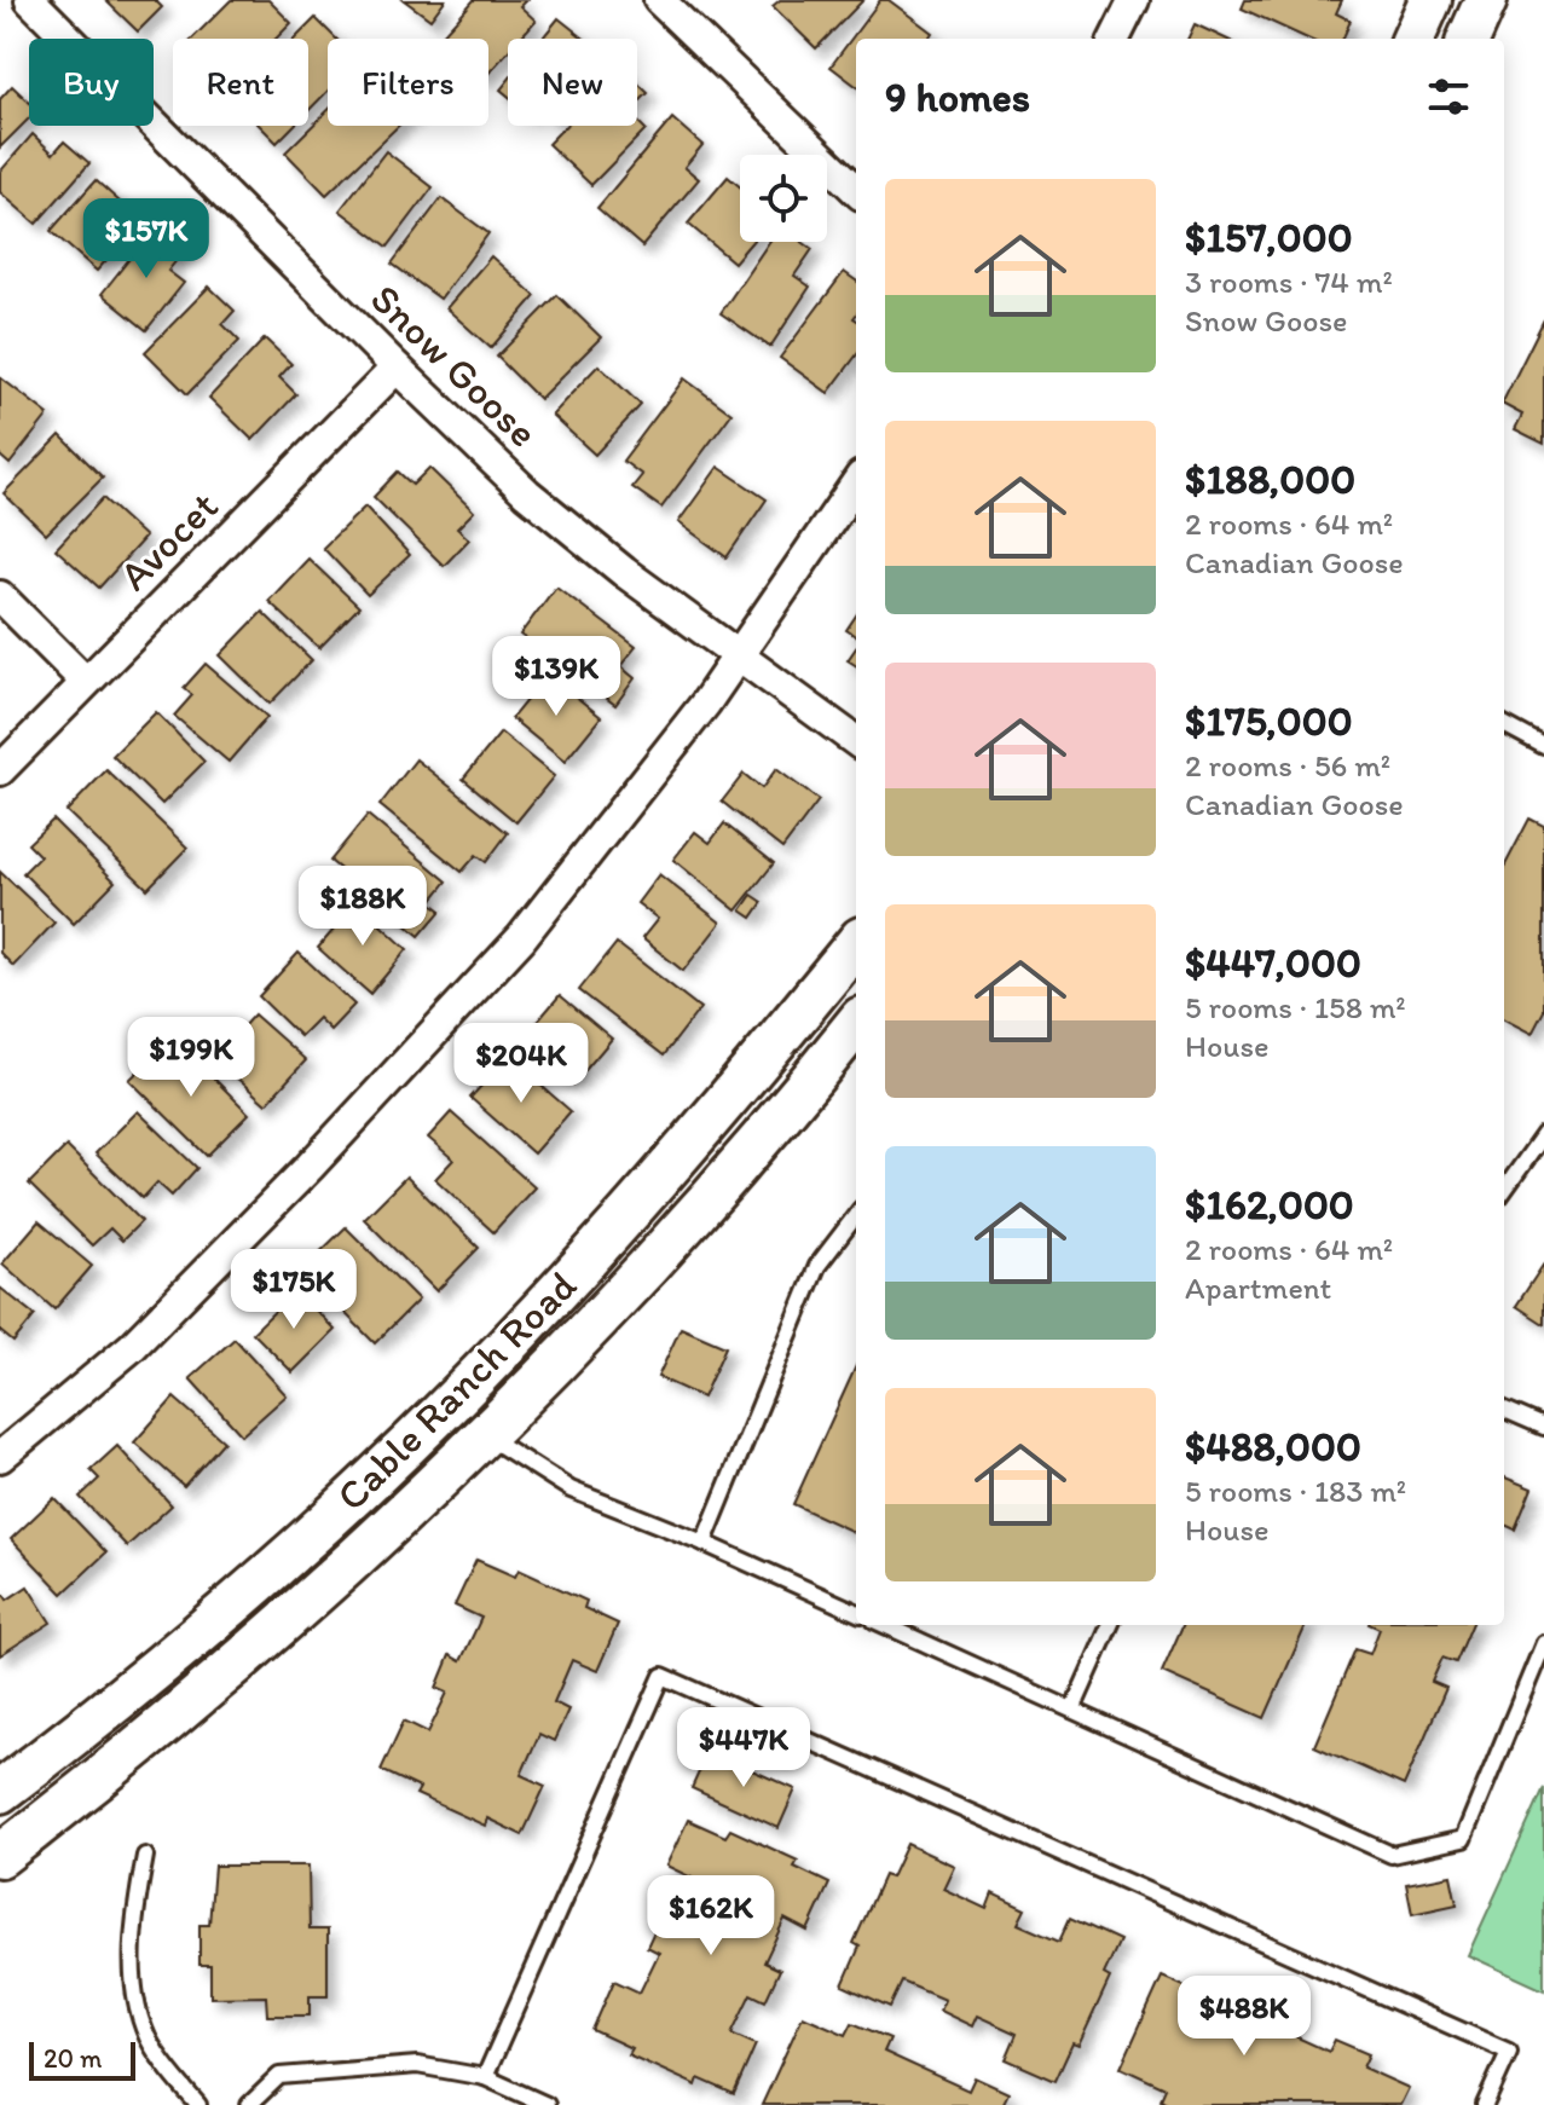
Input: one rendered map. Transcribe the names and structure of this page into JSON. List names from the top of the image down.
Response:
{
  "streets": {
    "street": ["Snow Goose", "Avocet", "Cable Ranch Road"]
  },
  "crossings": [
    ["Snow Goose", "Avocet"]
  ],
  "scale_bar": "20 m",
  "page": {
    "chip": [
      "Buy",
      "Rent",
      "Filters",
      "New"
    ],
    "heading": "9 homes",
    "list": [
      {
        "name": "$157,000",
        "note": "3 rooms · 74 m² · Snow Goose"
      },
      {
        "name": "$188,000",
        "note": "2 rooms · 64 m² · Canadian Goose"
      },
      {
        "name": "$175,000",
        "note": "2 rooms · 56 m² · Canadian Goose"
      },
      {
        "name": "$447,000",
        "note": "5 rooms · 158 m² · House"
      },
      {
        "name": "$162,000",
        "note": "2 rooms · 64 m² · Apartment"
      },
      {
        "name": "$488,000",
        "note": "5 rooms · 183 m² · House"
      }
    ],
    "price": [
      "$157K",
      "$139K",
      "$188K",
      "$199K",
      "$204K",
      "$175K",
      "$447K",
      "$162K",
      "$488K"
    ],
    "scale": "20 m"
  }
}
